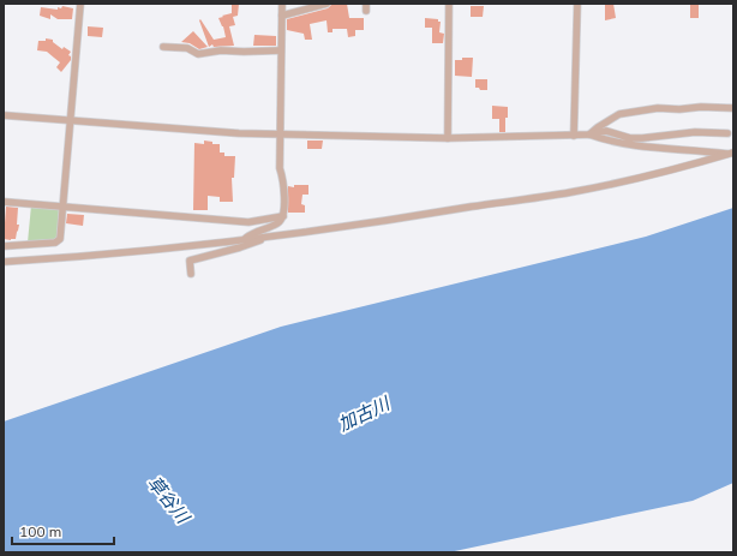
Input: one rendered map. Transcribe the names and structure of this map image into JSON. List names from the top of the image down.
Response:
{
  "water": ["加古川", "草谷川"],
  "scale_bar": "100 m"
}
